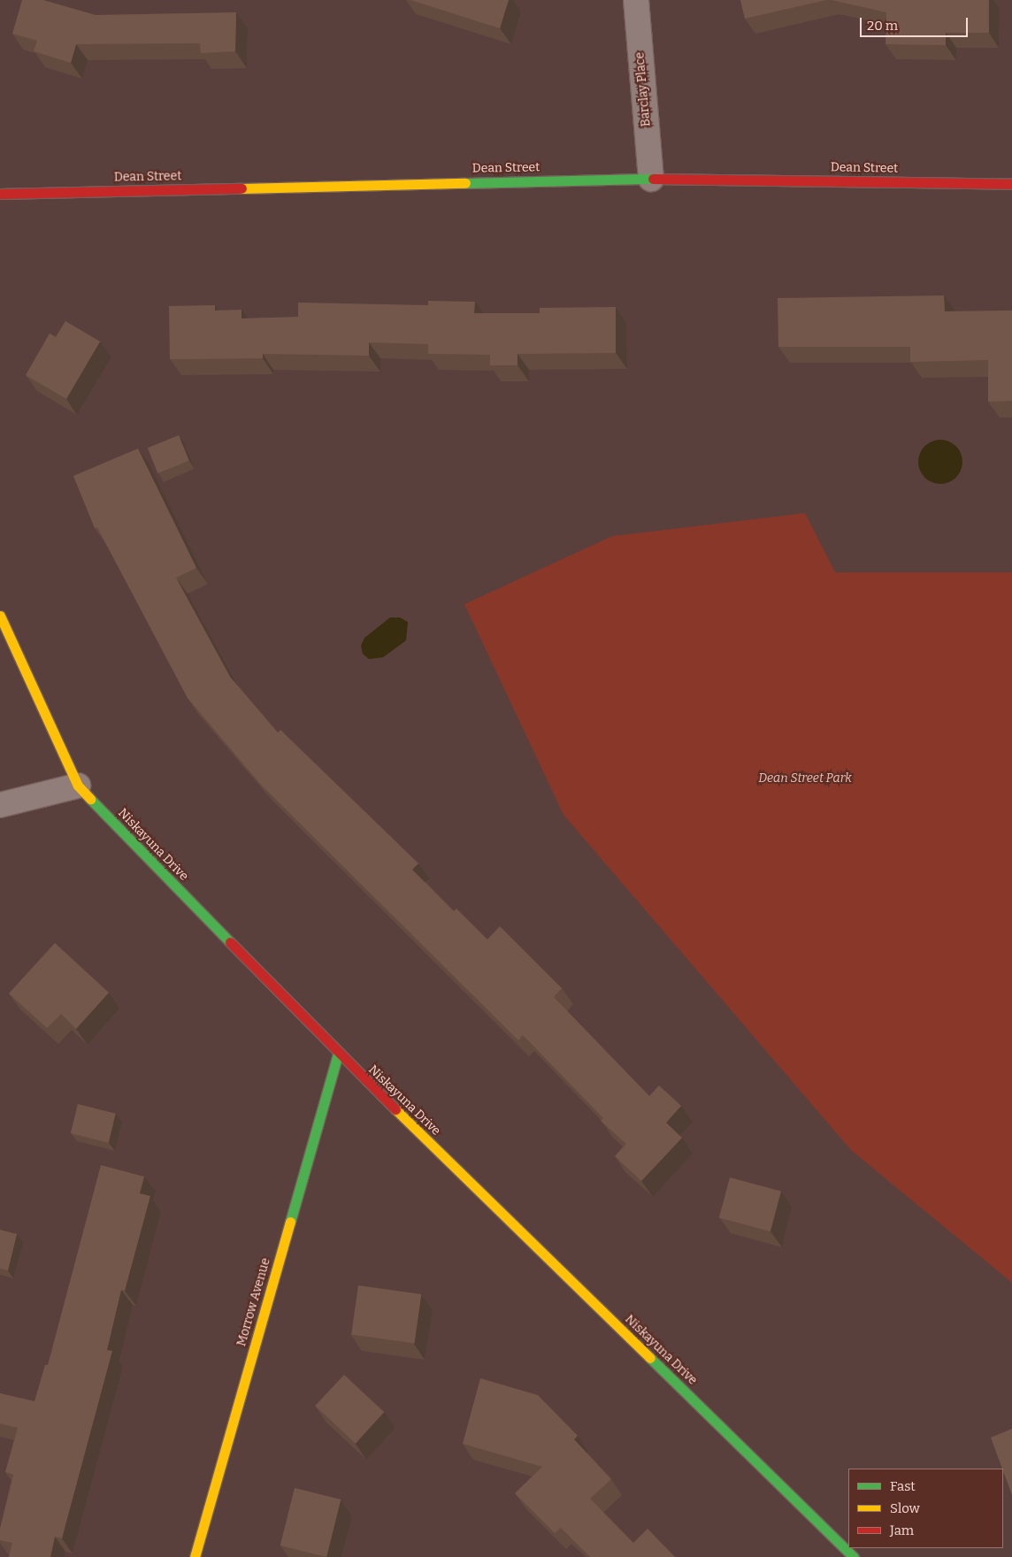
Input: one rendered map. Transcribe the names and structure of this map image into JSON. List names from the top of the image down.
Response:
{
  "streets": {
    "street": [
      "Barclay Place",
      "Dean Street",
      "Niskayuna Drive",
      "Morrow Avenue"
    ]
  },
  "crossings": [
    ["Barclay Place", "Dean Street"],
    ["Niskayuna Drive", "Morrow Avenue"]
  ],
  "parks": ["Dean Street Park"],
  "legend": ["Fast", "Slow", "Jam"],
  "scale_bar": "20 m"
}
